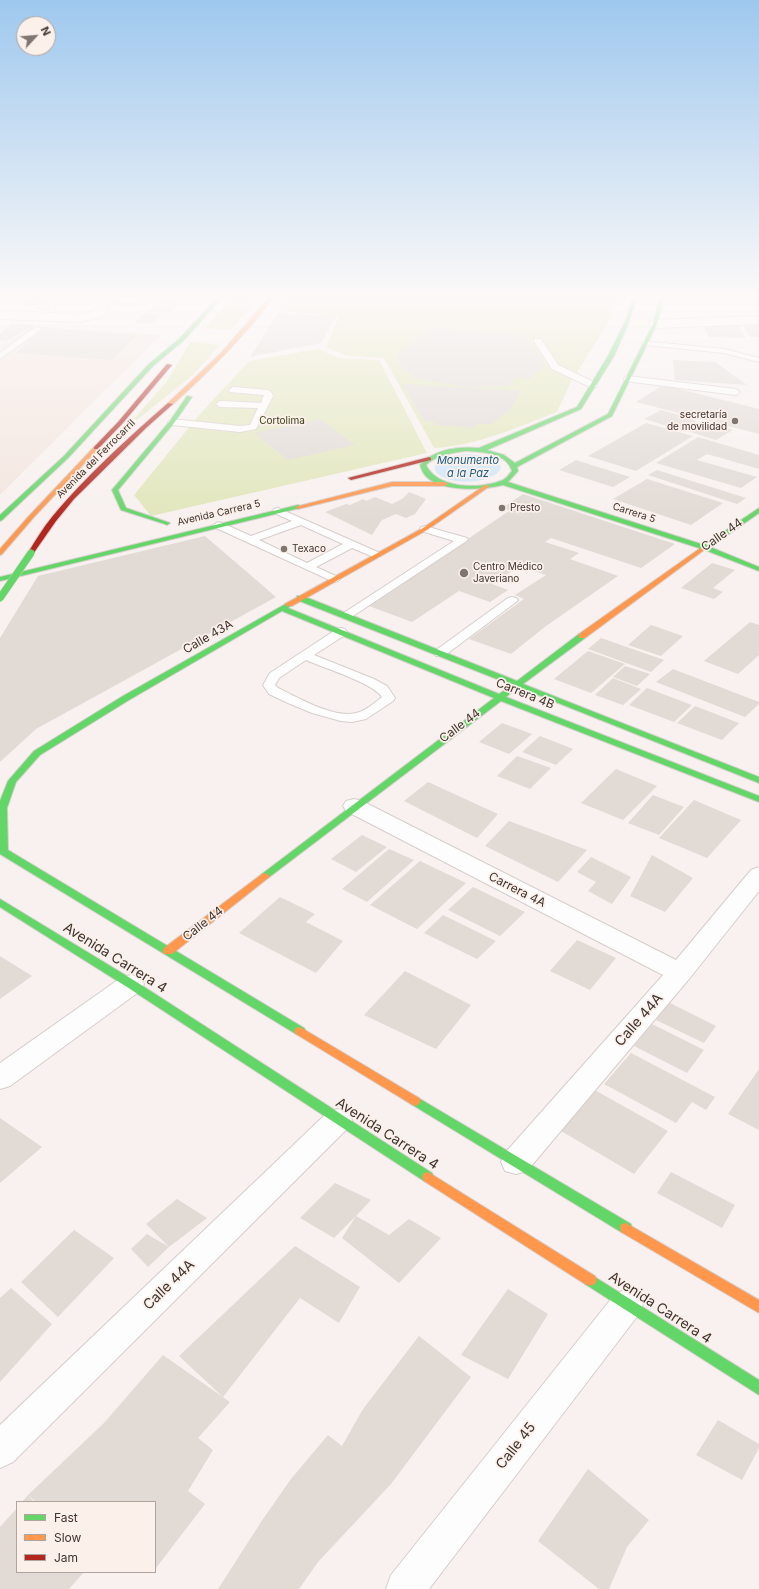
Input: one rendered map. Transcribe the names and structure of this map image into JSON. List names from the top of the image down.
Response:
{
  "streets": {
    "main road": [
      "Avenida del Ferrocarril",
      "Avenida Carrera 5",
      "Carrera 5",
      "Calle 44",
      "Calle 43A",
      "Carrera 4B",
      "Avenida Carrera 4"
    ],
    "street": ["Carrera 4A", "Calle 44A", "Calle 45"]
  },
  "crossings": [
    ["Carrera 5", "Calle 44"],
    ["Calle 44", "Carrera 4B"],
    ["Calle 44", "Carrera 4A"],
    ["Calle 43A", "Carrera 4B"],
    ["Carrera 4A", "Calle 44A"],
    ["Avenida Carrera 4", "Calle 44A"],
    ["Avenida Carrera 4", "Calle 45"]
  ],
  "water": ["Monumento a la Paz"],
  "parks": ["Cortolima"],
  "places": [
    "secretaría de movilidad",
    "Presto",
    "Texaco",
    "Centro Médico Javeriano"
  ],
  "legend": ["Fast", "Slow", "Jam"],
  "north": "top right"
}
